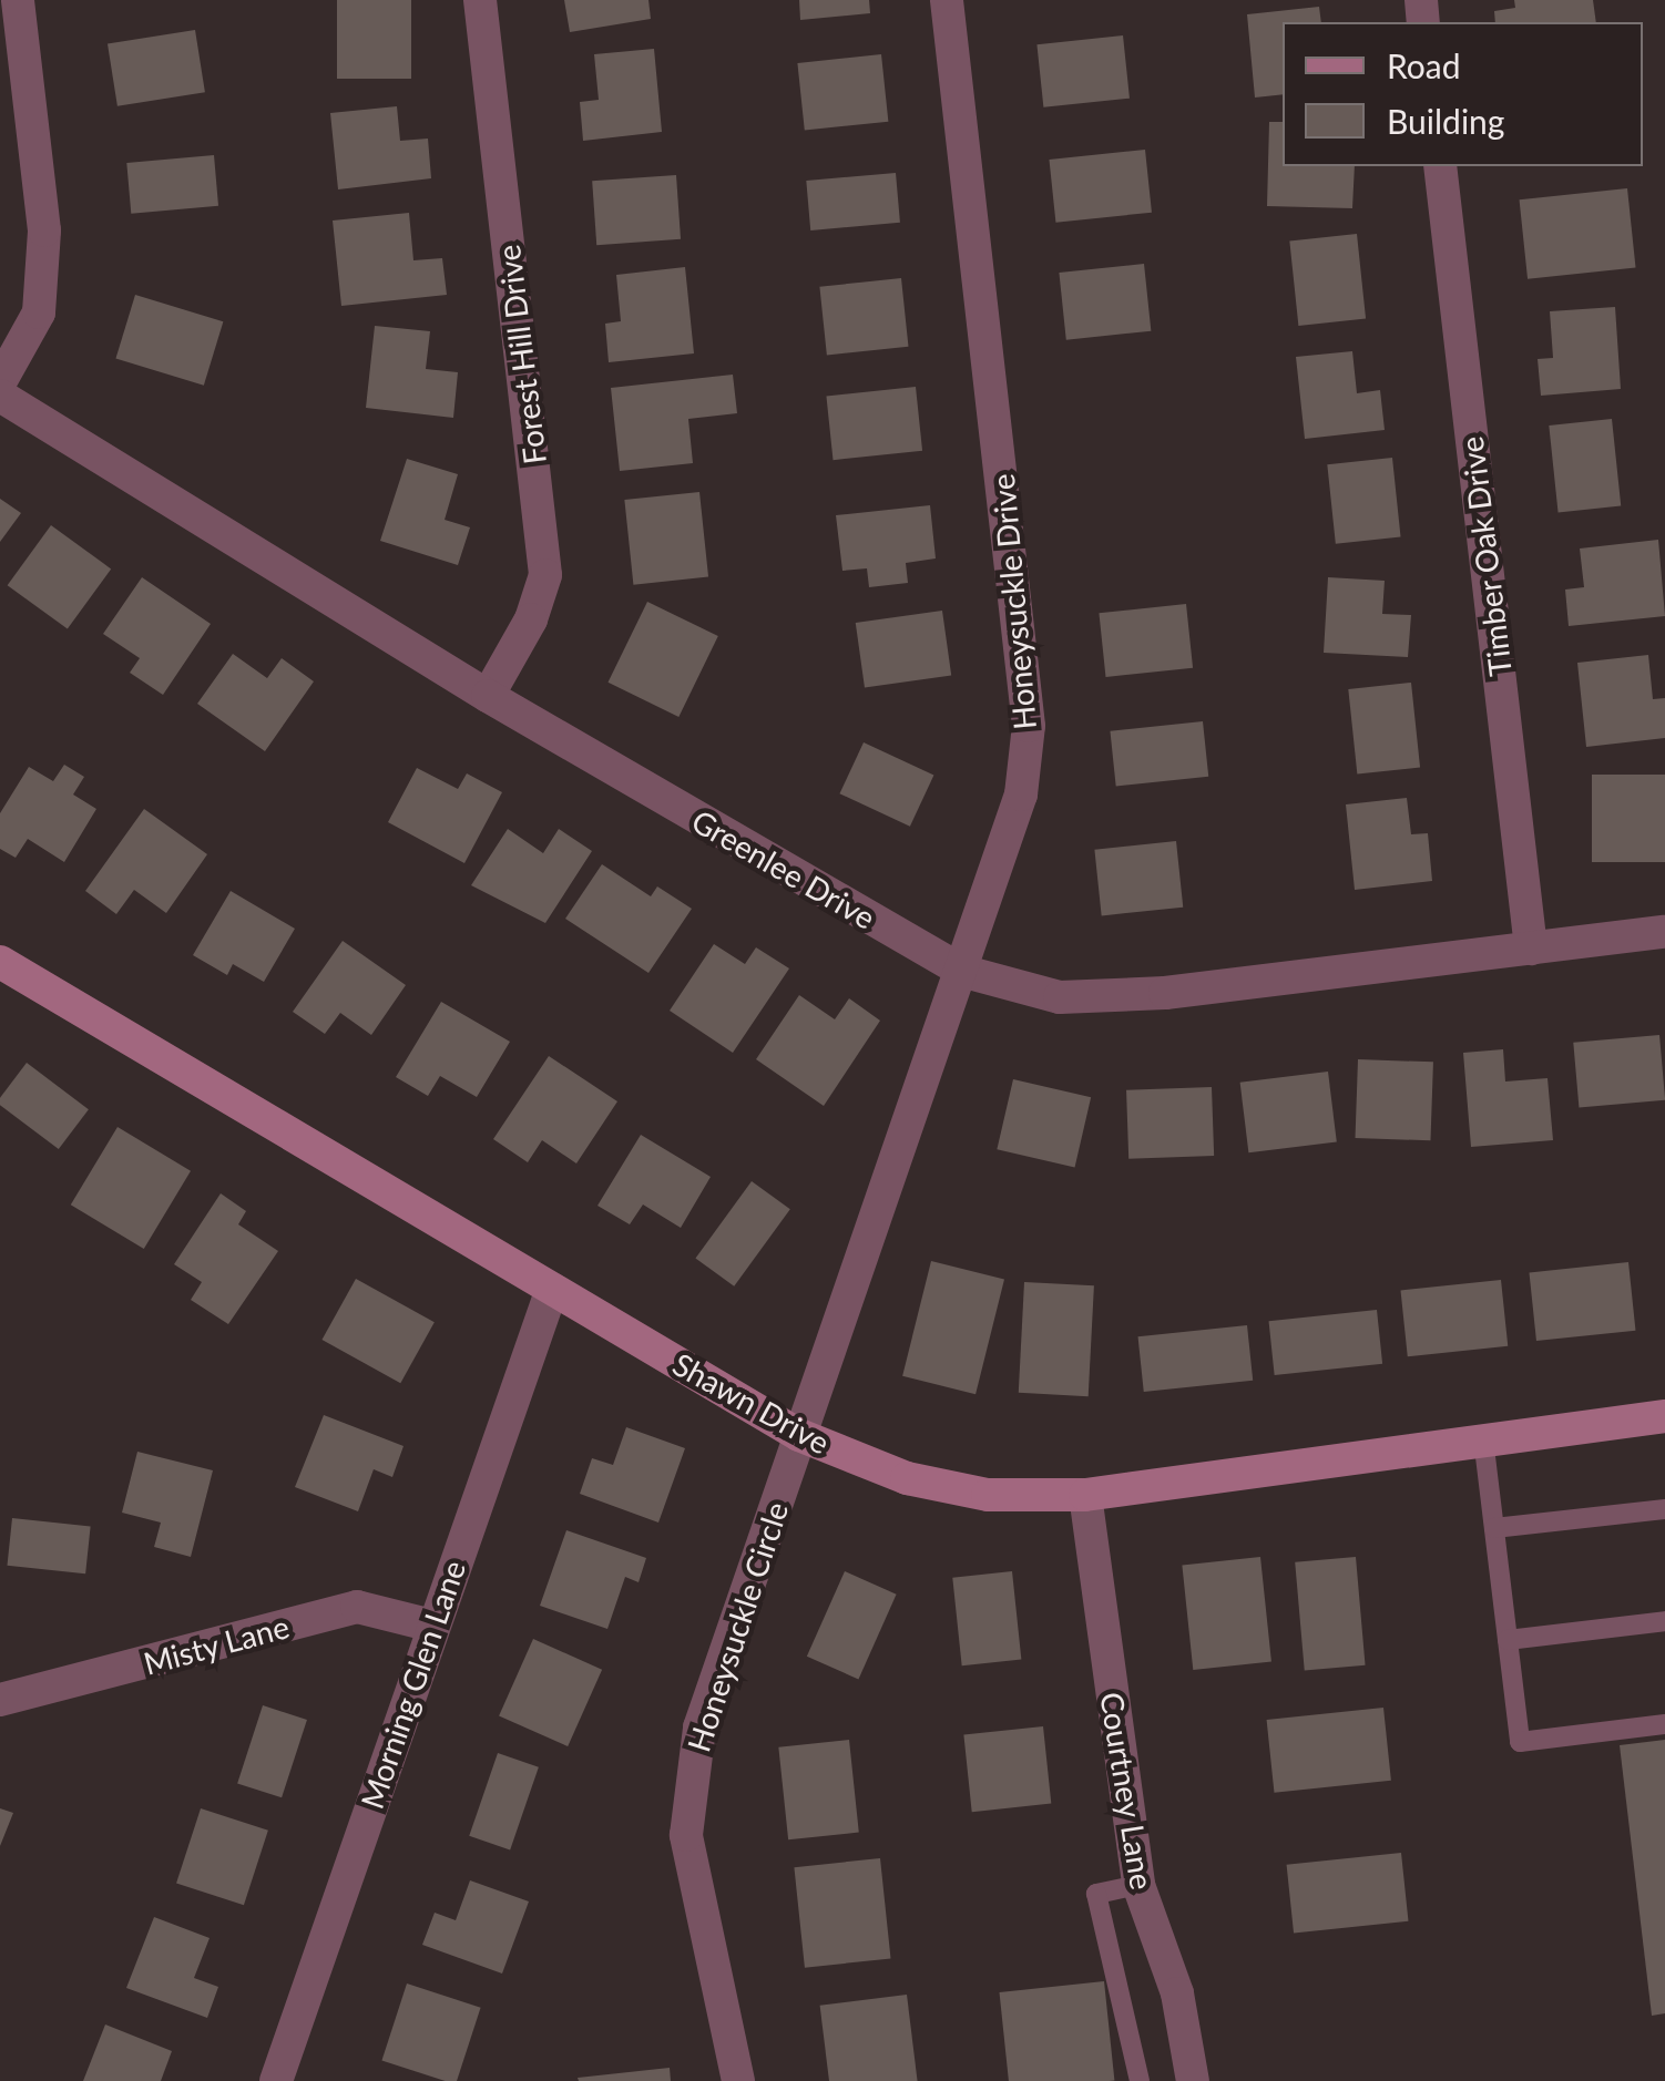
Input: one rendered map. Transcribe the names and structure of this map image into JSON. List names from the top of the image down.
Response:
{
  "streets": {
    "street": [
      "Forest Hill Drive",
      "Timber Oak Drive",
      "Honeysuckle Drive",
      "Greenlee Drive",
      "Shawn Drive",
      "Honeysuckle Circle",
      "Misty Lane",
      "Morning Glen Lane",
      "Courtney Lane"
    ]
  },
  "crossings": [
    ["Forest Hill Drive", "Greenlee Drive"],
    ["Timber Oak Drive", "Greenlee Drive"],
    ["Honeysuckle Drive", "Greenlee Drive"],
    ["Honeysuckle Drive", "Shawn Drive"],
    ["Honeysuckle Drive", "Honeysuckle Circle"],
    ["Shawn Drive", "Honeysuckle Circle"],
    ["Shawn Drive", "Morning Glen Lane"],
    ["Shawn Drive", "Courtney Lane"],
    ["Misty Lane", "Morning Glen Lane"]
  ],
  "legend": ["Road", "Building"]
}
